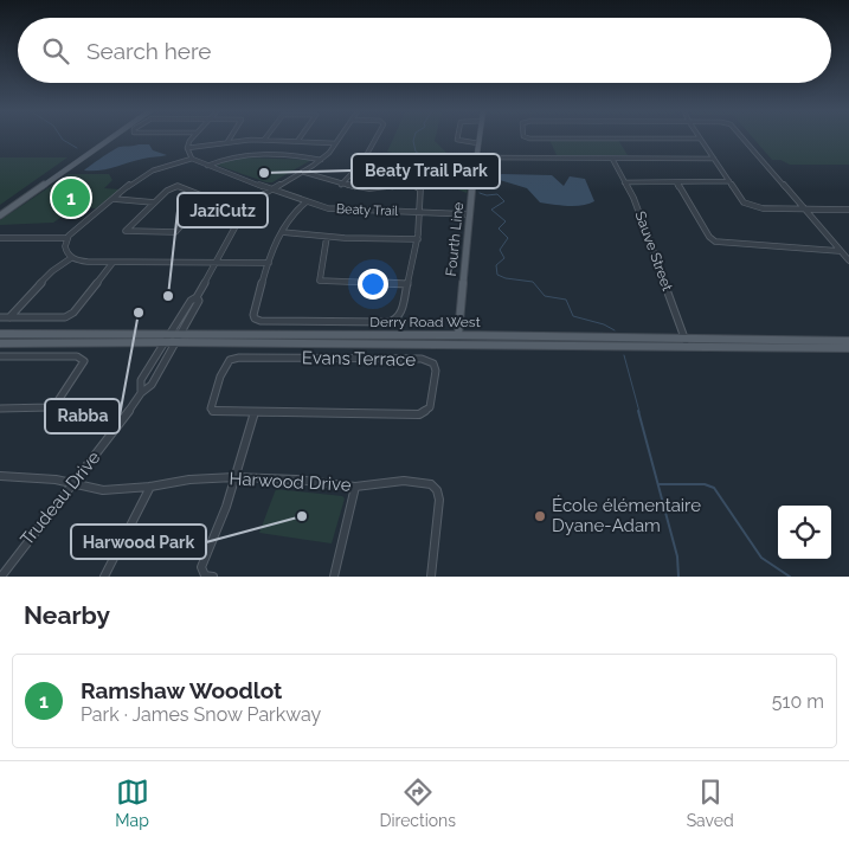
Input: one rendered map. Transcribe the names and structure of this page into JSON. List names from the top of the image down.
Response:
{
  "streets": {
    "main road": ["Fourth Line", "Derry Road West"],
    "street": [
      "Beaty Trail",
      "Sauve Street",
      "Evans Terrace",
      "Harwood Drive",
      "Trudeau Drive"
    ]
  },
  "crossings": [
    ["Beaty Trail", "Fourth Line"],
    ["Beaty Trail", "Trudeau Drive"],
    ["Fourth Line", "Derry Road West"],
    ["Sauve Street", "Derry Road West"],
    ["Derry Road West", "Trudeau Drive"],
    ["Harwood Drive", "Trudeau Drive"]
  ],
  "places": [
    "Beaty Trail Park",
    "JaziCutz",
    "Rabba",
    "Harwood Park",
    "École élémentaire Dyane-Adam"
  ],
  "page": {
    "search": "Search here",
    "pins": "1",
    "heading": "Nearby",
    "list": [
      {
        "mark": "1",
        "name": "Ramshaw Woodlot",
        "note": "Park · James Snow Parkway",
        "value": "510 m"
      }
    ],
    "nav": ["Map", "Directions", "Saved"]
  }
}
